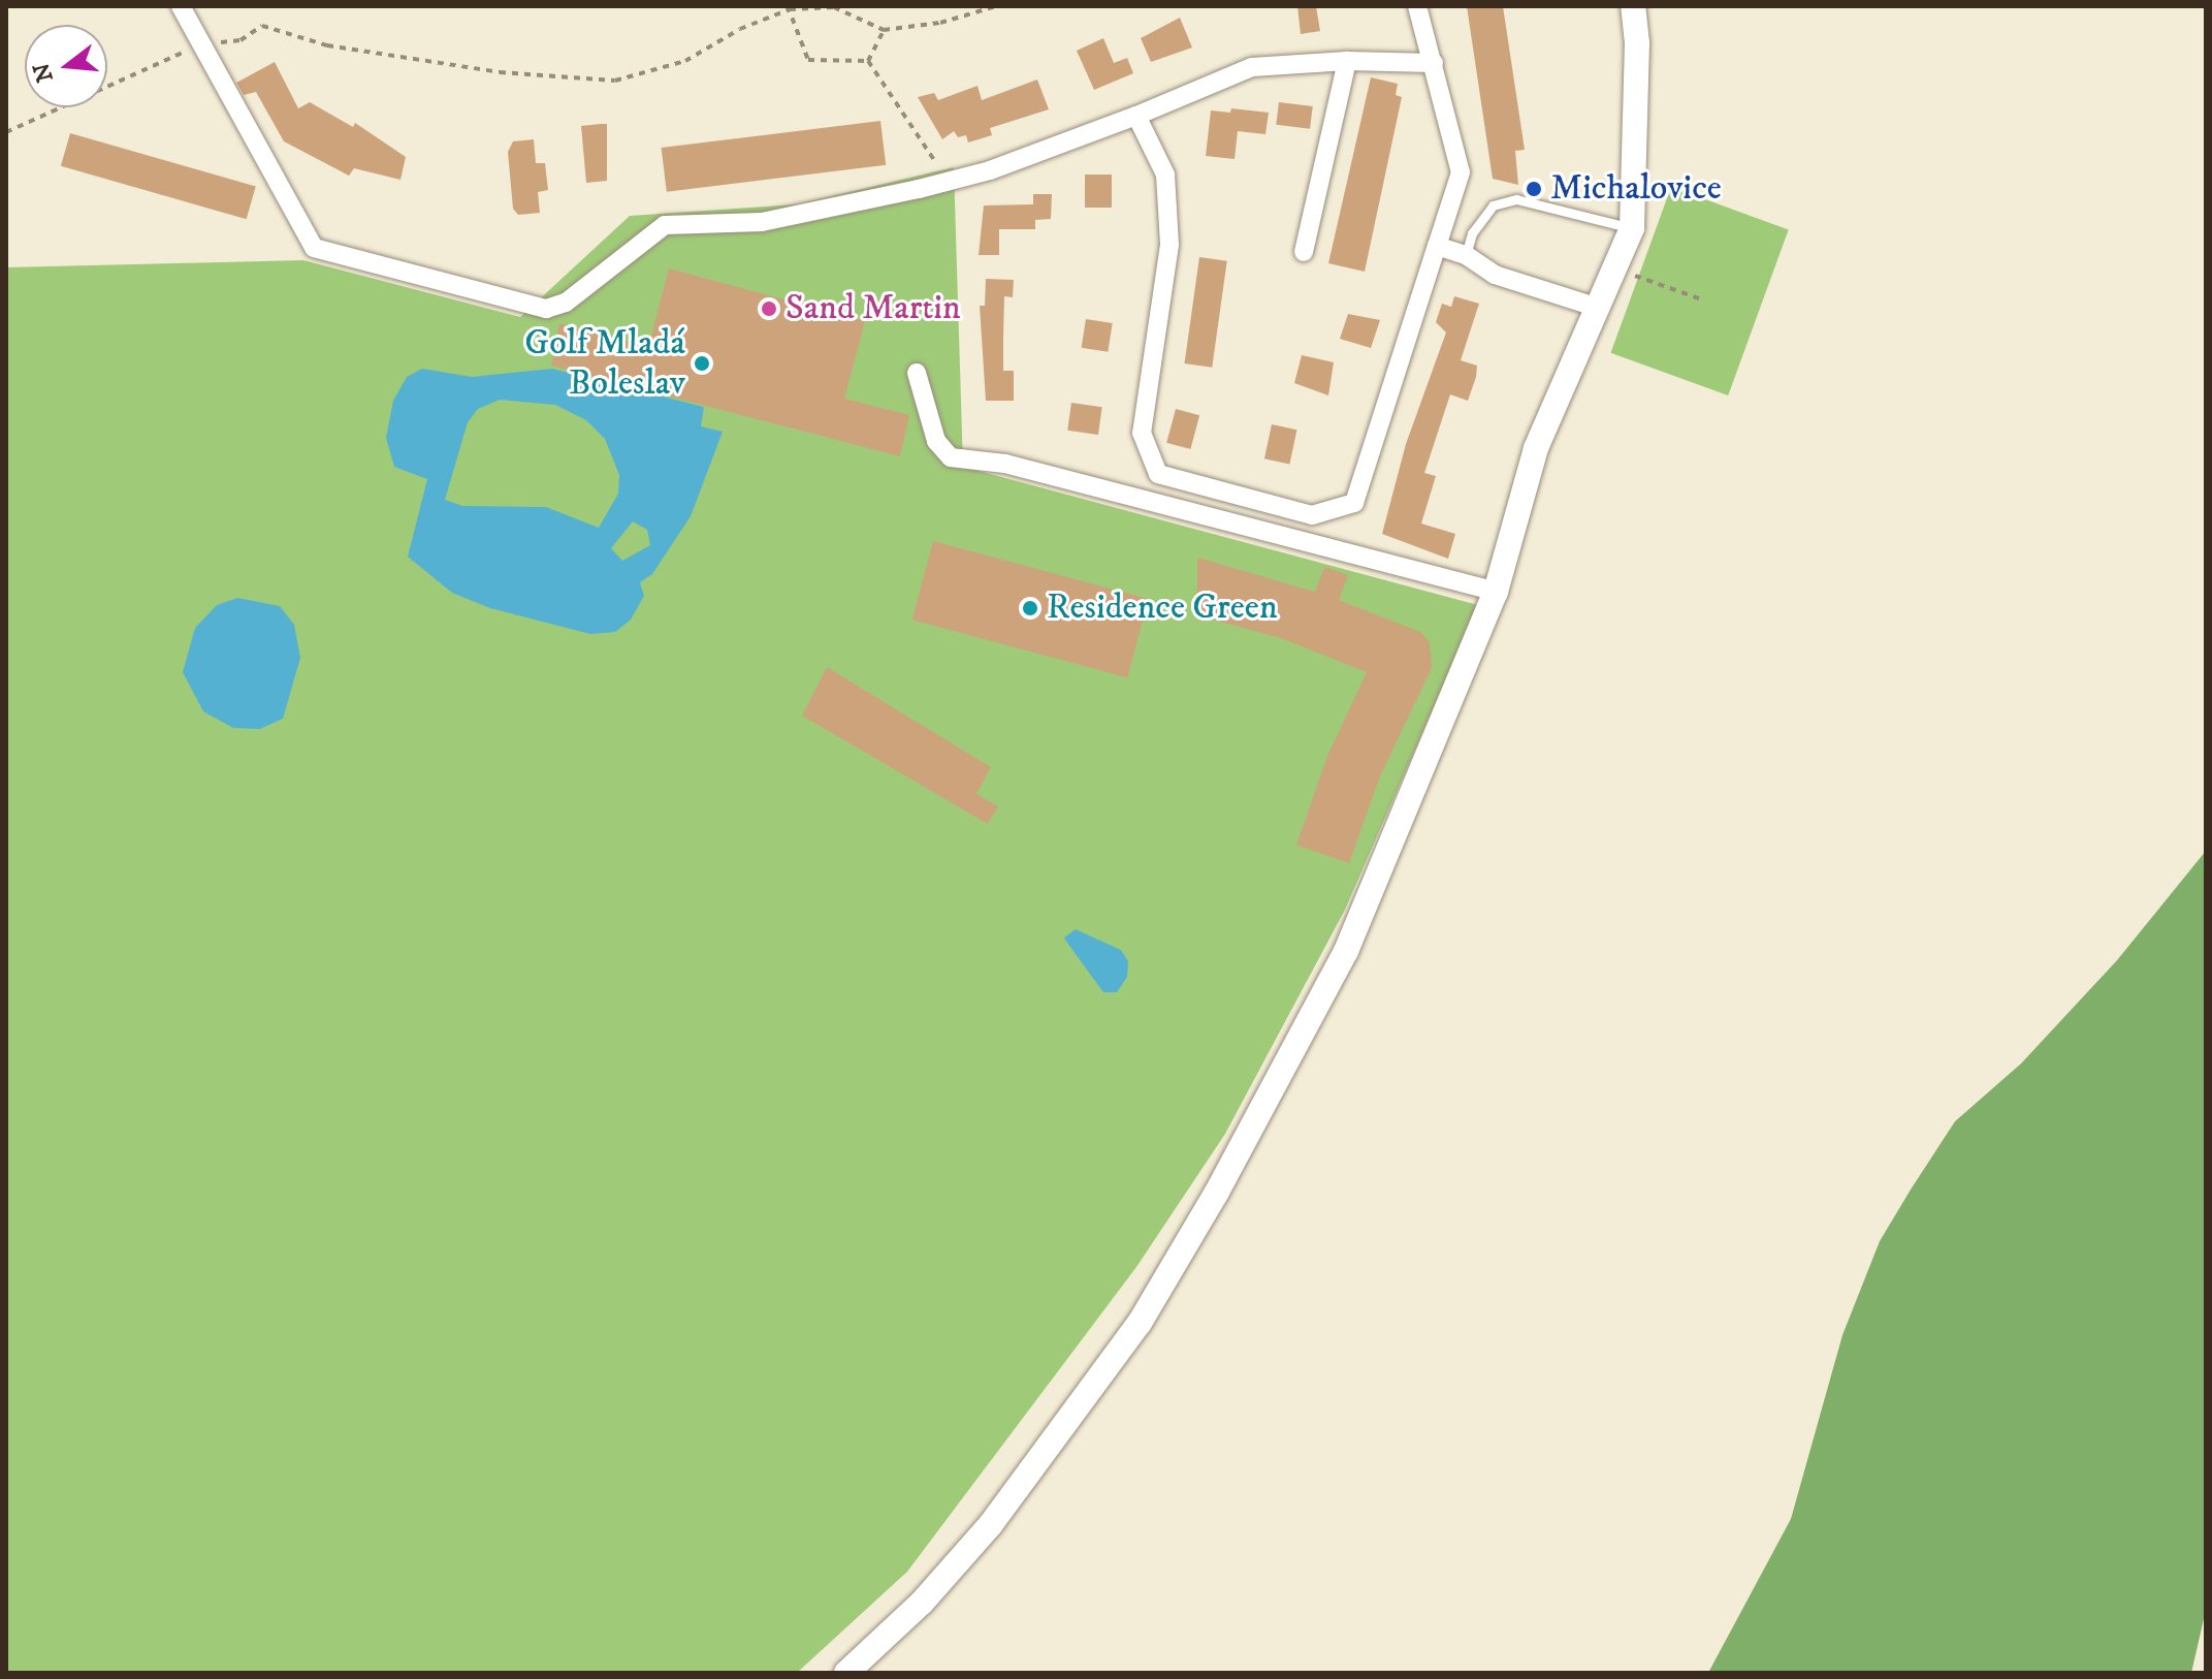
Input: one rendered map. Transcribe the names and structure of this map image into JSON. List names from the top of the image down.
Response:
{
  "places": [
    "Michalovice",
    "Sand Martin",
    "Golf Mladá Boleslav",
    "Residence Green"
  ],
  "north": "left"
}
